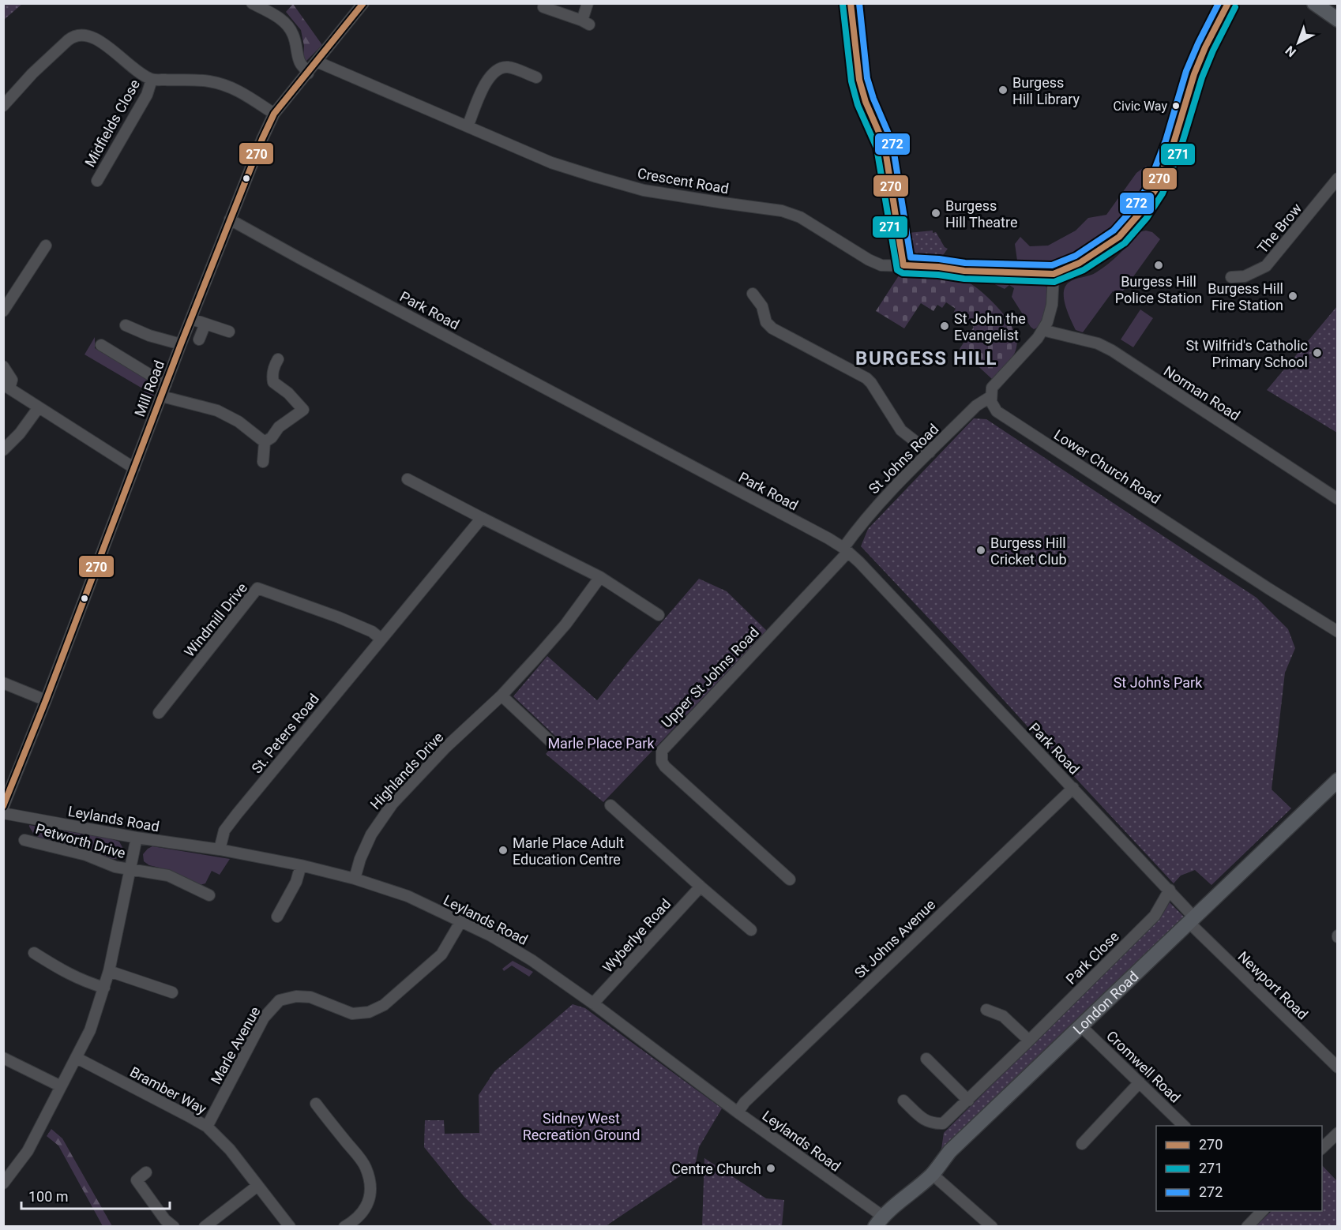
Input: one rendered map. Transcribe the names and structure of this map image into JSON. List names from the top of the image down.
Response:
{
  "streets": {
    "main road": ["London Road"],
    "street": [
      "Midfields Close",
      "Crescent Road",
      "The Brow",
      "Park Road",
      "Mill Road",
      "Norman Road",
      "St Johns Road",
      "Lower Church Road",
      "Windmill Drive",
      "Upper St Johns Road",
      "St. Peters Road",
      "Highlands Drive",
      "Leylands Road",
      "Petworth Drive",
      "Wyberlye Road",
      "St Johns Avenue",
      "Park Close",
      "Newport Road",
      "Marle Avenue",
      "Cromwell Road",
      "Bramber Way"
    ]
  },
  "crossings": [
    ["Crescent Road", "Mill Road"],
    ["Park Road", "Mill Road"],
    ["Park Road", "St Johns Road"],
    ["Park Road", "Upper St Johns Road"],
    ["Park Road", "St Johns Avenue"],
    ["Park Road", "Park Close"],
    ["Park Road", "Newport Road"],
    ["Park Road", "London Road"],
    ["St Johns Road", "Lower Church Road"],
    ["St Johns Road", "Upper St Johns Road"],
    ["Windmill Drive", "St. Peters Road"],
    ["St. Peters Road", "Leylands Road"],
    ["Highlands Drive", "Leylands Road"],
    ["Leylands Road", "Petworth Drive"],
    ["Leylands Road", "Wyberlye Road"],
    ["Leylands Road", "St Johns Avenue"],
    ["Leylands Road", "London Road"],
    ["Leylands Road", "Marle Avenue"],
    ["Petworth Drive", "Bramber Way"],
    ["Newport Road", "London Road"],
    ["London Road", "Cromwell Road"],
    ["Marle Avenue", "Bramber Way"]
  ],
  "districts": ["BURGESS HILL"],
  "parks": ["St John's Park", "Marle Place Park", "Sidney West Recreation Ground"],
  "places": [
    "Burgess Hill Library",
    "Civic Way",
    "Burgess Hill Theatre",
    "Burgess Hill Police Station",
    "Burgess Hill Fire Station",
    "St John the Evangelist",
    "St Wilfrid's Catholic Primary School",
    "Burgess Hill Cricket Club",
    "Marle Place Adult Education Centre",
    "Centre Church"
  ],
  "lines": ["transit line 270", "transit line 272", "transit line 271"],
  "legend": ["270", "271", "272"],
  "scale_bar": "100 m",
  "north": "bottom left"
}
